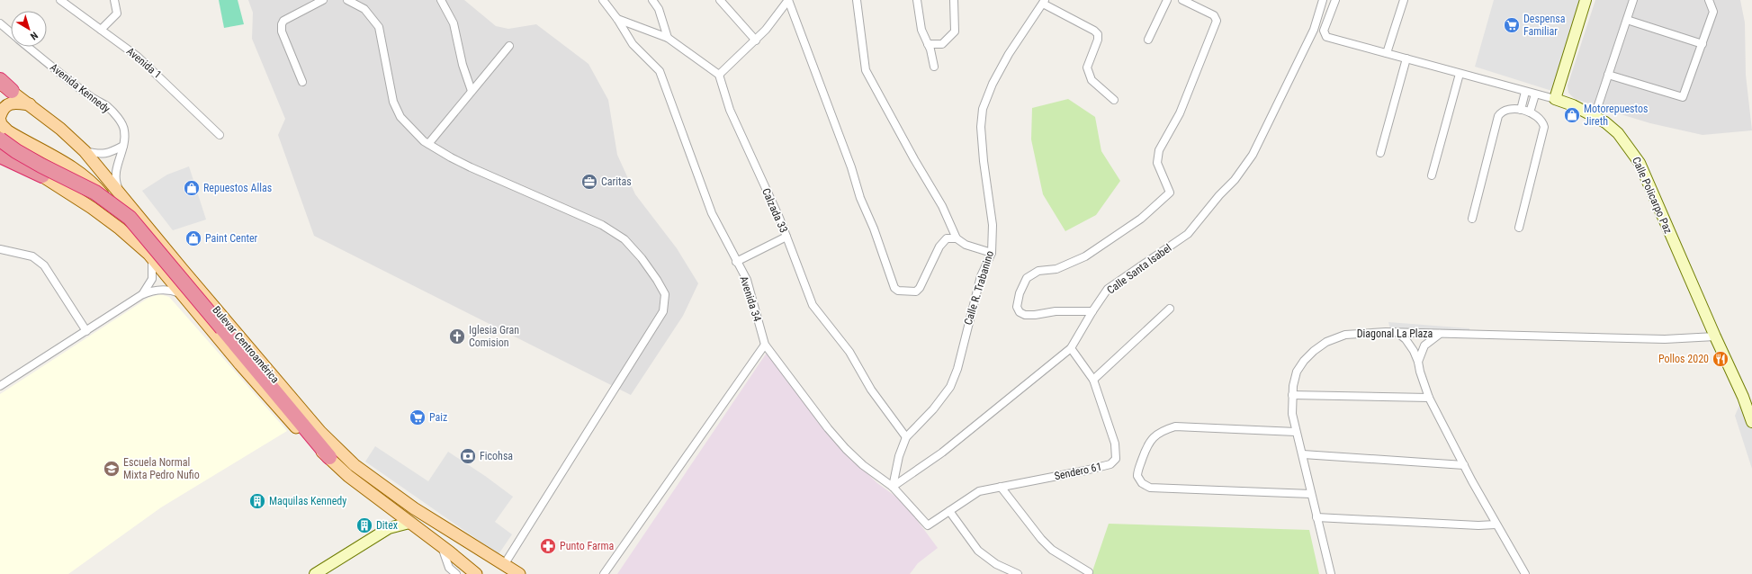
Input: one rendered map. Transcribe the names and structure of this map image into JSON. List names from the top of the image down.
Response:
{
  "streets": {
    "main road": ["Bulevar Centroamérica"],
    "street": [
      "Avenida 1",
      "Avenida Kennedy",
      "Calle Policarpo Paz",
      "Calzada 33",
      "Calle Santa Isabel",
      "Calle R. Trabanino",
      "Avenida 34",
      "Diagonal La Plaza",
      "Sendero 61"
    ]
  },
  "crossings": [
    ["Avenida Kennedy", "Bulevar Centroamérica"],
    ["Calle Policarpo Paz", "Diagonal La Plaza"],
    ["Calzada 33", "Calle R. Trabanino"],
    ["Calle Santa Isabel", "Calle R. Trabanino"],
    ["Calle Santa Isabel", "Avenida 34"],
    ["Calle Santa Isabel", "Sendero 61"],
    ["Calle R. Trabanino", "Avenida 34"],
    ["Avenida 34", "Sendero 61"]
  ],
  "places": {
    "supermarket": ["Despensa Familiar", "Paiz"],
    "shop": ["Motorepuestos Jireth", "Repuestos Allas", "Paint Center"],
    "office": ["Caritas"],
    "church": ["Iglesia Gran Comision"],
    "restaurant": ["Pollos 2020"],
    "bank": ["Ficohsa"],
    "school or university": ["Escuela Normal Mixta Pedro Nufio"],
    "building": ["Maquilas Kennedy", "Ditex"],
    "pharmacy": ["Punto Farma"]
  },
  "north": "bottom right"
}
